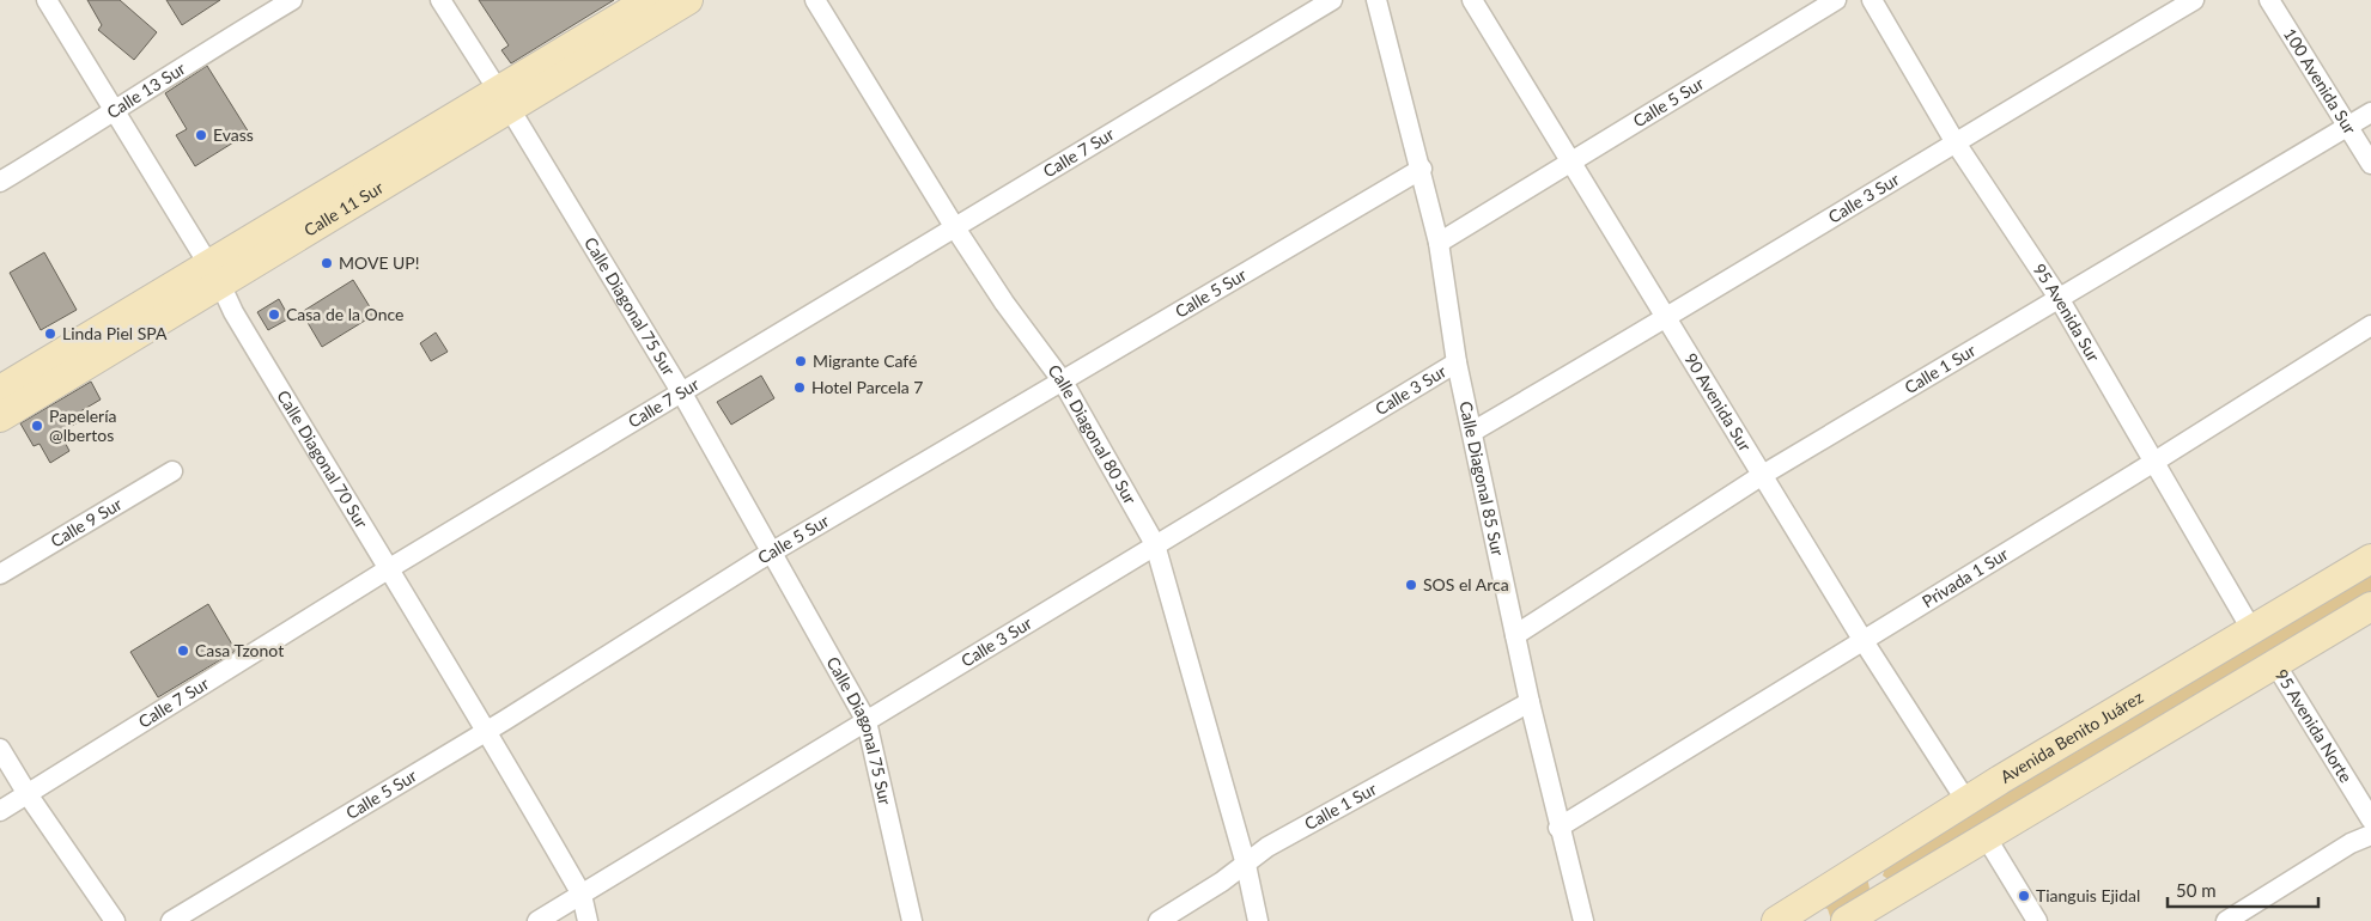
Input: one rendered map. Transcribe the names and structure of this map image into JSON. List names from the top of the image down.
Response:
{
  "streets": {
    "main road": ["Calle 11 Sur", "Avenida Benito Juárez"],
    "street": [
      "100 Avenida Sur",
      "Calle 13 Sur",
      "Calle 5 Sur",
      "Calle 7 Sur",
      "Calle 3 Sur",
      "Calle Diagonal 75 Sur",
      "95 Avenida Sur",
      "Calle 1 Sur",
      "90 Avenida Sur",
      "Calle Diagonal 80 Sur",
      "Calle Diagonal 70 Sur",
      "Calle Diagonal 85 Sur",
      "Calle 9 Sur",
      "Privada 1 Sur",
      "95 Avenida Norte"
    ]
  },
  "crossings": [
    ["100 Avenida Sur", "Calle 1 Sur"],
    ["Calle 13 Sur", "Calle Diagonal 70 Sur"],
    ["Calle 5 Sur", "Calle Diagonal 75 Sur"],
    ["Calle 5 Sur", "90 Avenida Sur"],
    ["Calle 5 Sur", "Calle Diagonal 80 Sur"],
    ["Calle 5 Sur", "Calle Diagonal 70 Sur"],
    ["Calle 5 Sur", "Calle Diagonal 85 Sur"],
    ["Calle 7 Sur", "Calle Diagonal 75 Sur"],
    ["Calle 7 Sur", "Calle Diagonal 80 Sur"],
    ["Calle 7 Sur", "Calle Diagonal 70 Sur"],
    ["Calle 3 Sur", "Calle Diagonal 75 Sur"],
    ["Calle 3 Sur", "95 Avenida Sur"],
    ["Calle 3 Sur", "90 Avenida Sur"],
    ["Calle 3 Sur", "Calle Diagonal 80 Sur"],
    ["Calle 3 Sur", "Calle Diagonal 70 Sur"],
    ["Calle 3 Sur", "Calle Diagonal 85 Sur"],
    ["Calle 11 Sur", "Calle Diagonal 75 Sur"],
    ["Calle 11 Sur", "Calle Diagonal 70 Sur"],
    ["95 Avenida Sur", "Calle 1 Sur"],
    ["95 Avenida Sur", "Privada 1 Sur"],
    ["95 Avenida Sur", "Avenida Benito Juárez"],
    ["Calle 1 Sur", "90 Avenida Sur"],
    ["Calle 1 Sur", "Calle Diagonal 80 Sur"],
    ["Calle 1 Sur", "Calle Diagonal 85 Sur"],
    ["90 Avenida Sur", "Privada 1 Sur"],
    ["90 Avenida Sur", "Avenida Benito Juárez"],
    ["Calle Diagonal 85 Sur", "Privada 1 Sur"]
  ],
  "places": [
    "Evass",
    "MOVE UP!",
    "Casa de la Once",
    "Linda Piel SPA",
    "Migrante Café",
    "Hotel Parcela 7",
    "Papelería @lbertos",
    "SOS el Arca",
    "Casa Tzonot",
    "Tianguis Ejidal"
  ],
  "scale_bar": "50 m"
}
